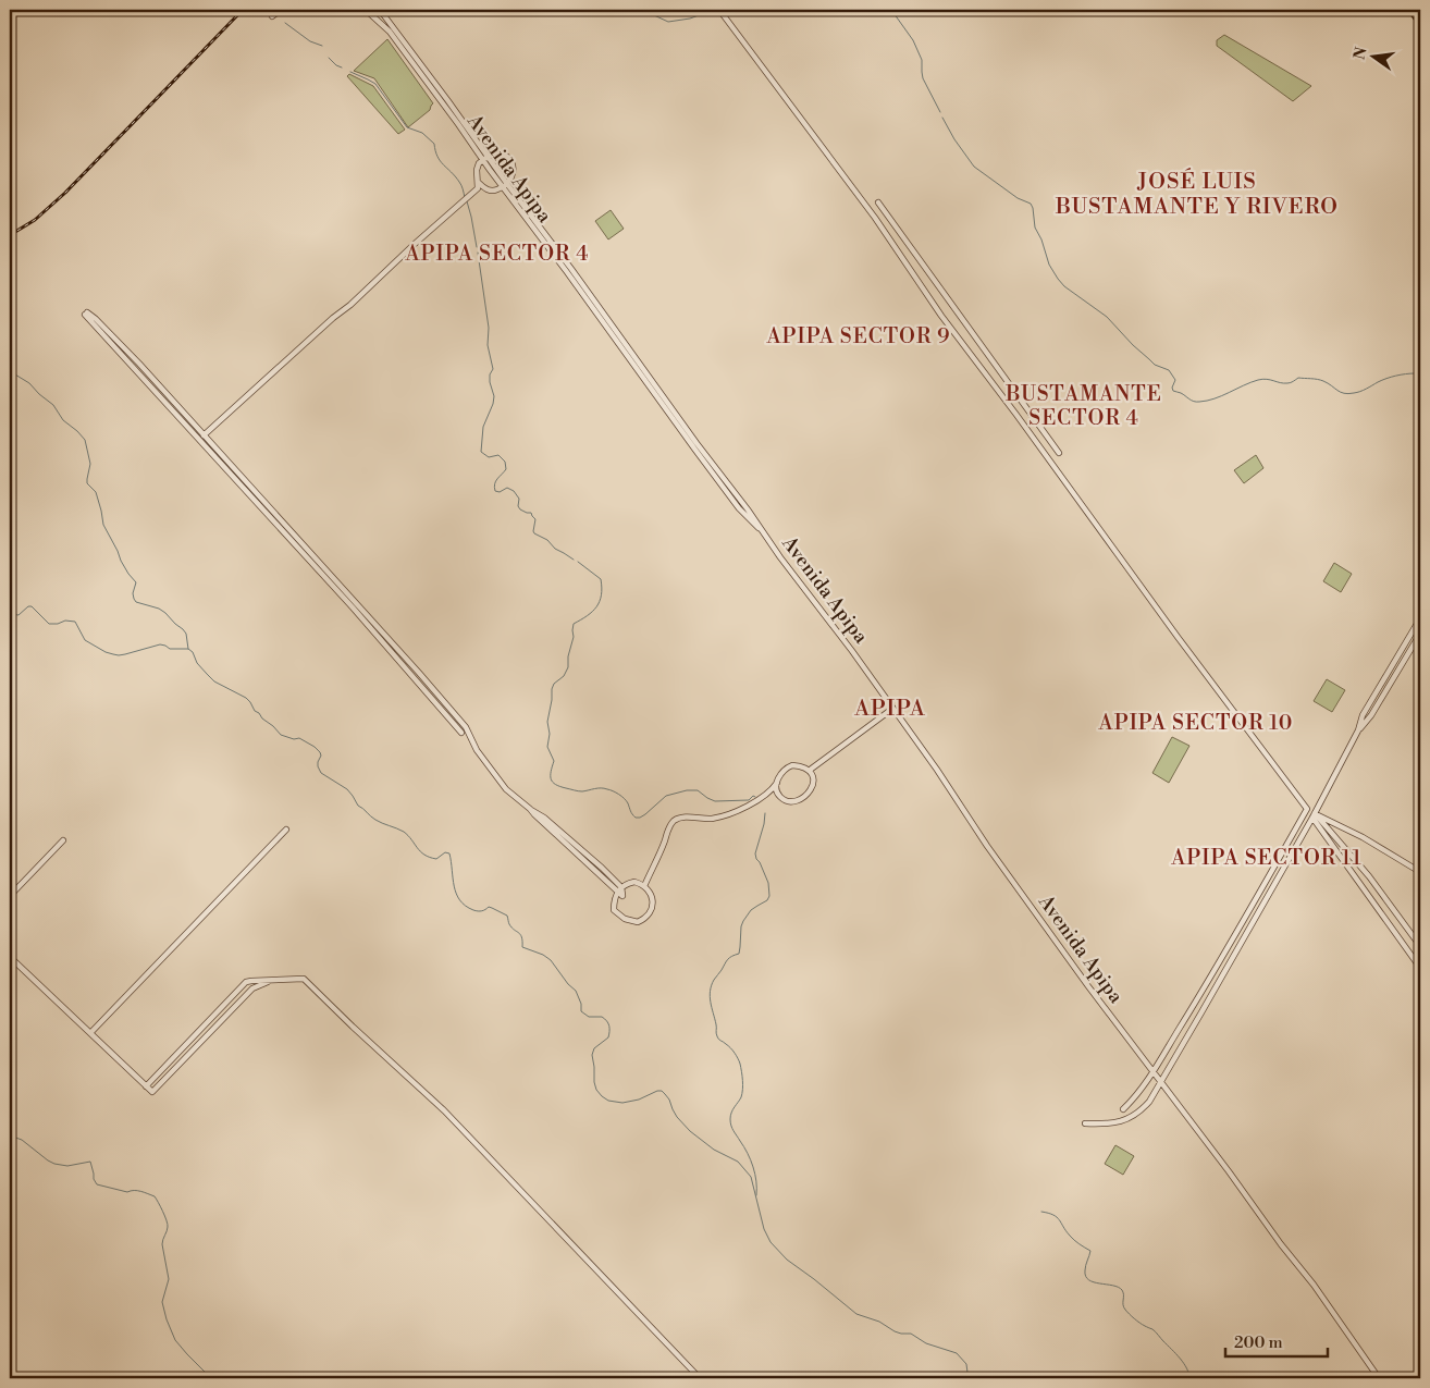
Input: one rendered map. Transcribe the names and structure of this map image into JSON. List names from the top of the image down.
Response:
{
  "streets": {
    "street": ["Avenida Apipa"]
  },
  "districts": [
    "JOSÉ LUIS BUSTAMANTE Y RIVERO",
    "APIPA SECTOR 4",
    "APIPA SECTOR 9",
    "BUSTAMANTE SECTOR 4",
    "APIPA",
    "APIPA SECTOR 10",
    "APIPA SECTOR 11"
  ],
  "scale_bar": "200 m",
  "north": "left"
}
